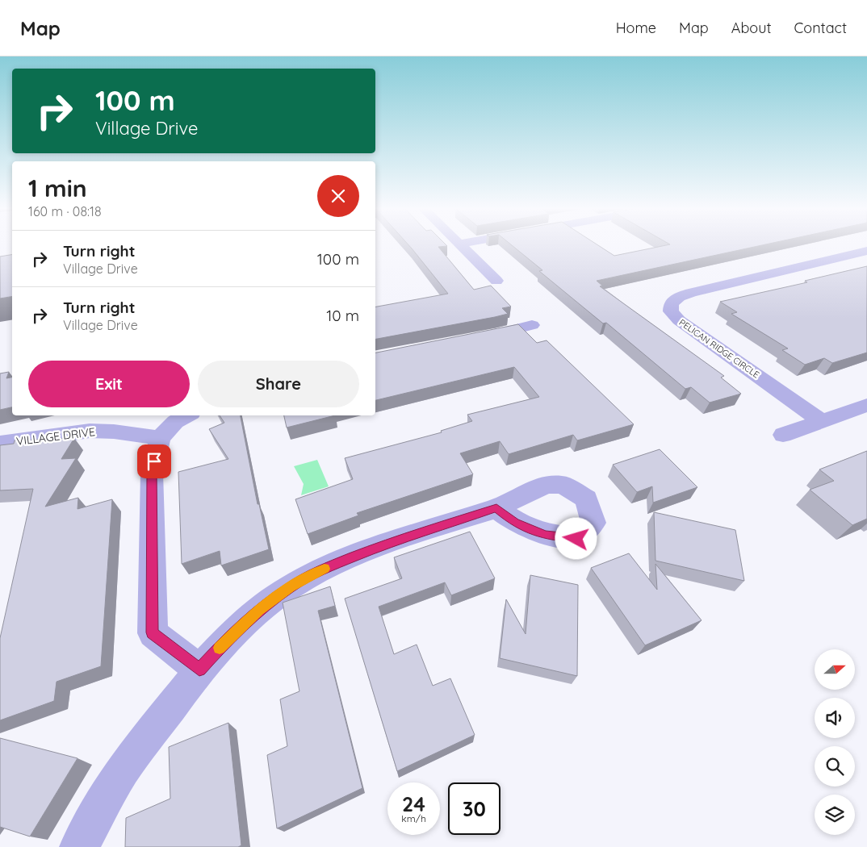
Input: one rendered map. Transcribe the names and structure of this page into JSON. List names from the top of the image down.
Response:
{
  "streets": {
    "street": ["PELICAN RIDGE CIRCLE", "VILLAGE DRIVE"]
  },
  "north": "right",
  "page": {
    "header": "Map",
    "nav": [
      "Home",
      "Map",
      "About",
      "Contact"
    ],
    "turn": ["100 m", "Village Drive"],
    "heading": ["1 min", "160 m · 08:18"],
    "list": [
      {
        "name": "Turn right",
        "note": "Village Drive",
        "value": "100 m"
      },
      {
        "name": "Turn right",
        "note": "Village Drive",
        "value": "10 m"
      }
    ],
    "buttons": ["Exit", "Share"],
    "speed": "24 km/h",
    "limit": "30"
  }
}
